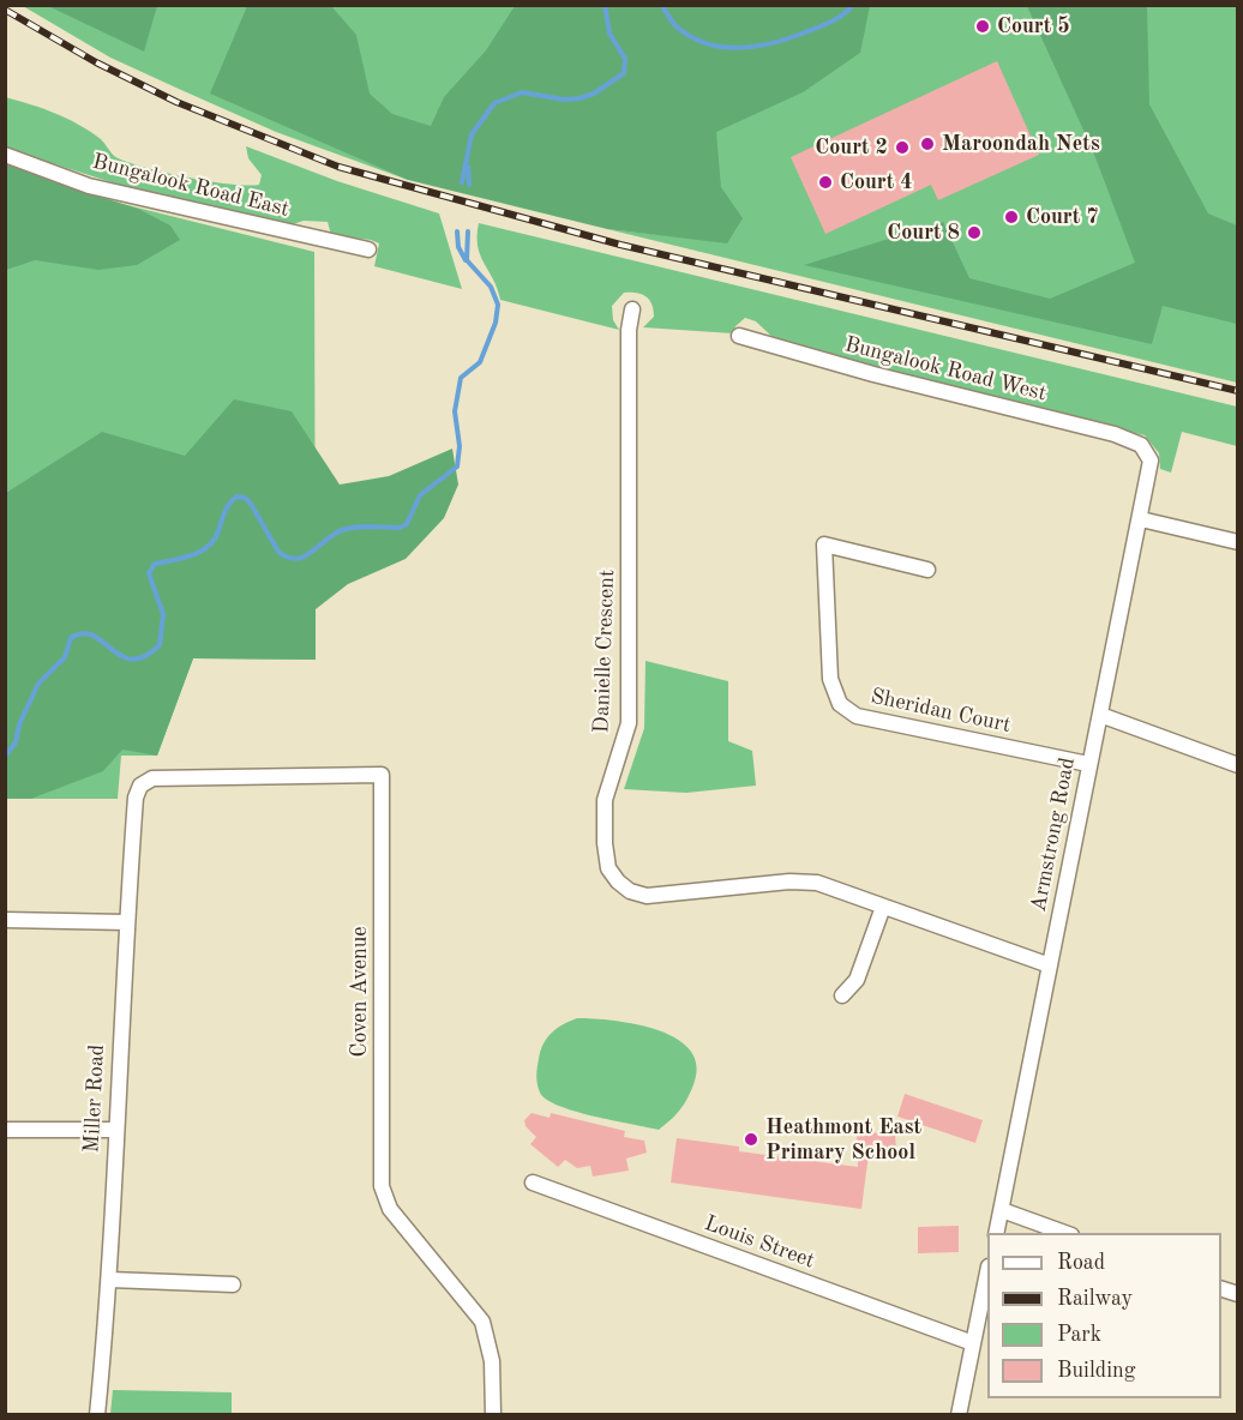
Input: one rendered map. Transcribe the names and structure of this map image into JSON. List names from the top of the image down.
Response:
{
  "streets": {
    "street": [
      "Bungalook Road East",
      "Bungalook Road West",
      "Danielle Crescent",
      "Sheridan Court",
      "Armstrong Road",
      "Coven Avenue",
      "Miller Road",
      "Louis Street"
    ]
  },
  "crossings": [
    ["Bungalook Road West", "Armstrong Road"],
    ["Danielle Crescent", "Armstrong Road"],
    ["Sheridan Court", "Armstrong Road"],
    ["Coven Avenue", "Miller Road"]
  ],
  "places": [
    "Court 5",
    "Maroondah Nets",
    "Court 2",
    "Court 4",
    "Court 7",
    "Court 8",
    "Heathmont East Primary School"
  ],
  "legend": [
    "Road",
    "Railway",
    "Park",
    "Building"
  ]
}
